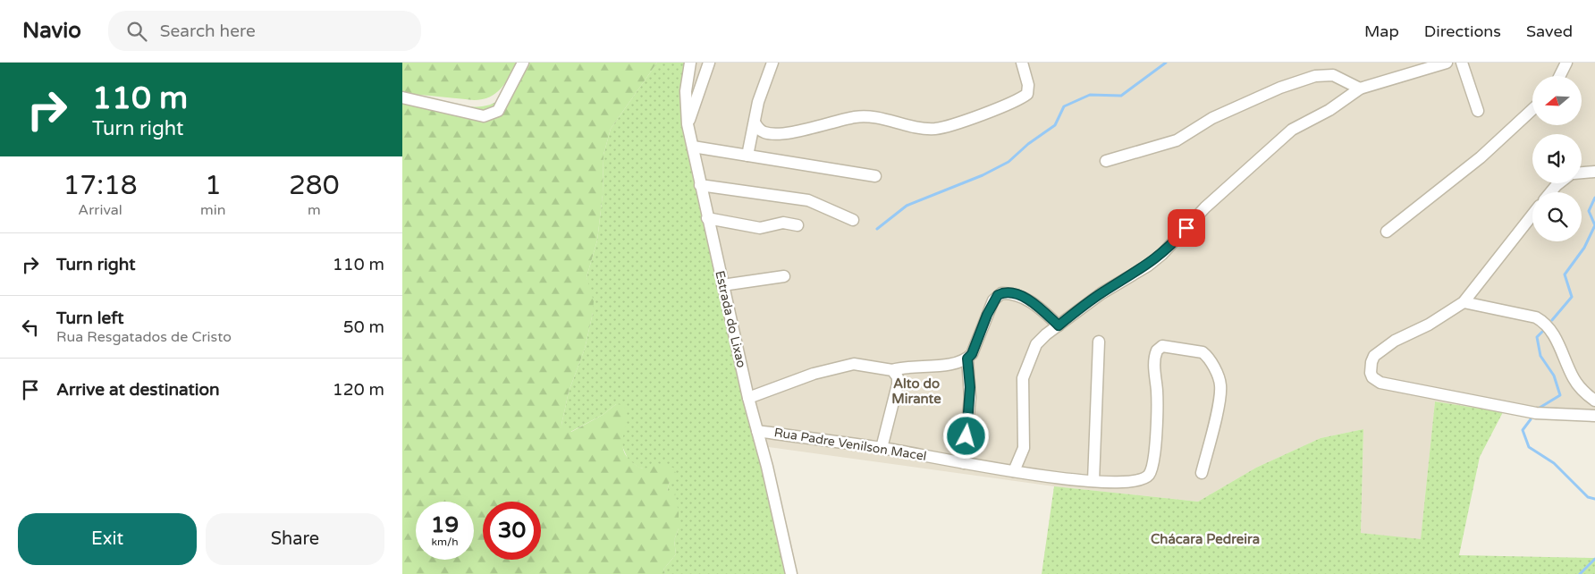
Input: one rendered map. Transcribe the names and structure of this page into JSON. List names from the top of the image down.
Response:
{
  "streets": {
    "street": ["Estrada do Lixao", "Rua Padre Venilson Macel"]
  },
  "crossings": [
    ["Estrada do Lixao", "Rua Padre Venilson Macel"]
  ],
  "districts": ["Alto do Mirante", "Chácara Pedreira"],
  "north": "left",
  "page": {
    "header": "Navio",
    "search": "Search here",
    "nav": ["Map", "Directions", "Saved"],
    "turn": ["110 m", "Turn right"],
    "eta": [
      "17:18",
      "Arrival",
      "1",
      "min",
      "280",
      "m"
    ],
    "list": [
      {
        "name": "Turn right",
        "value": "110 m"
      },
      {
        "name": "Turn left",
        "note": "Rua Resgatados de Cristo",
        "value": "50 m"
      },
      {
        "name": "Arrive at destination",
        "value": "120 m"
      }
    ],
    "speed": "19 km/h",
    "limit": "30",
    "buttons": ["Exit", "Share"]
  }
}
